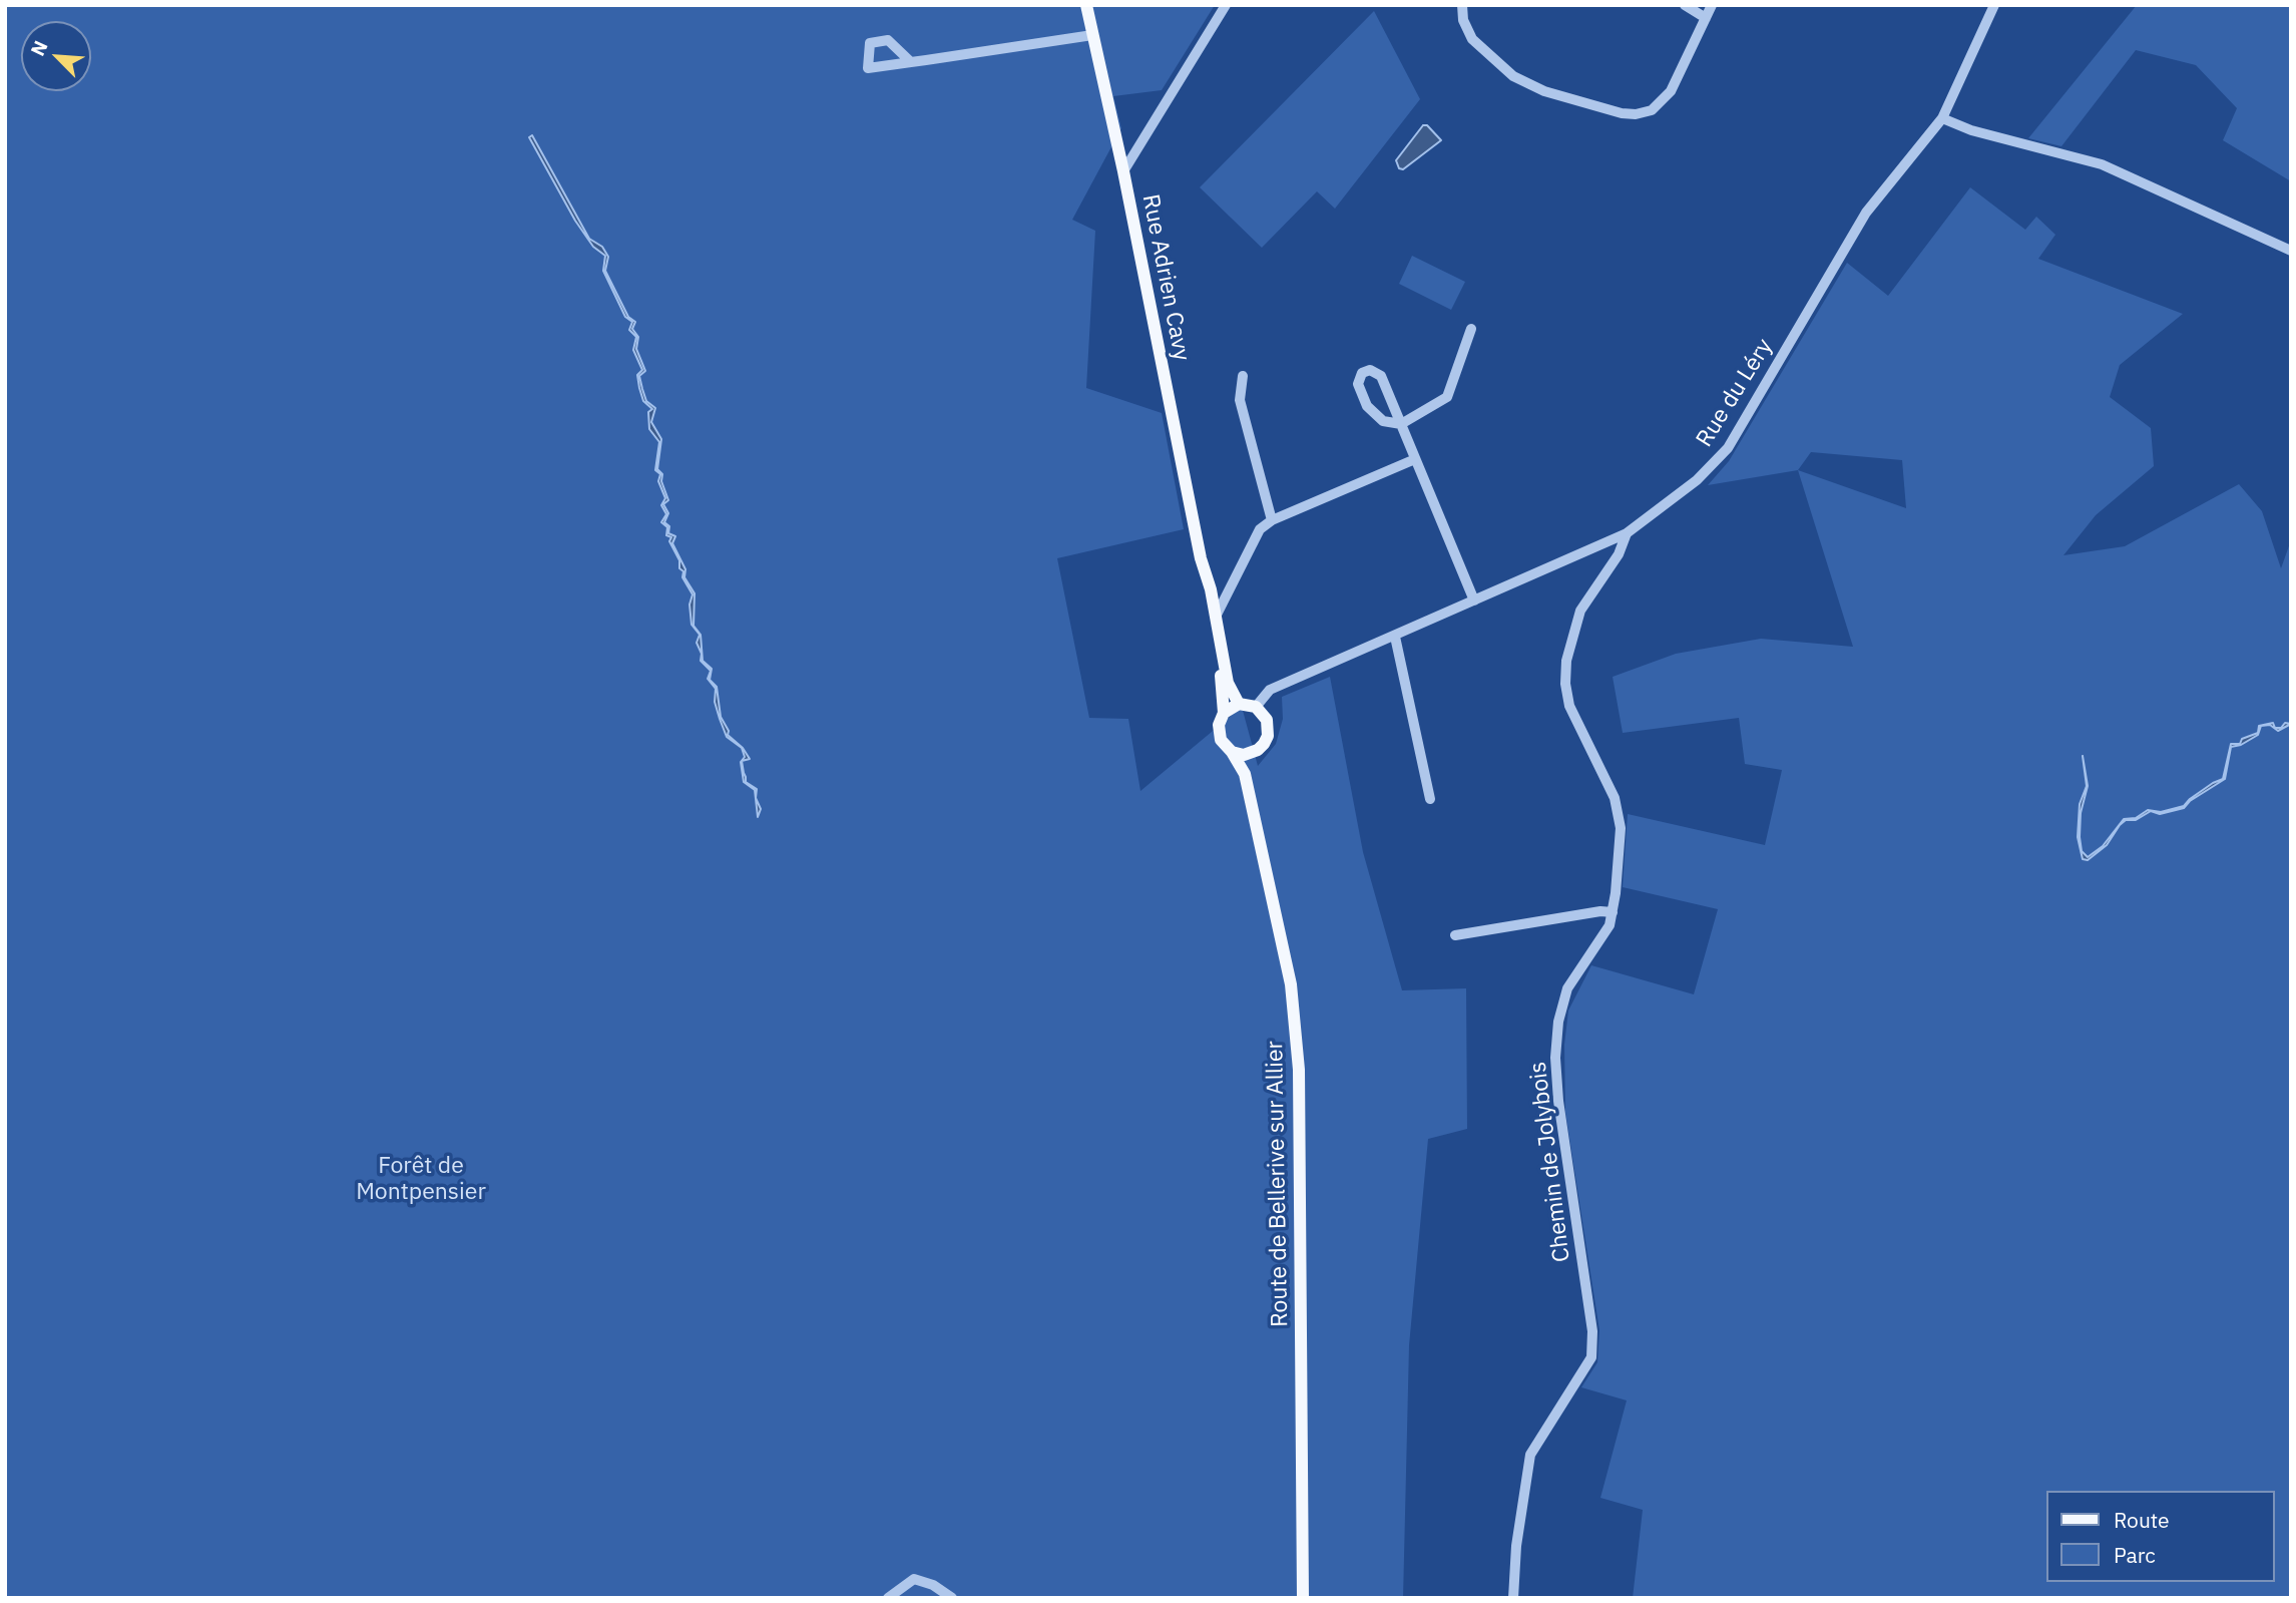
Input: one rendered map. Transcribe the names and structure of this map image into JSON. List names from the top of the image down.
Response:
{
  "streets": {
    "main road": ["Rue Adrien Cavy", "Route de Bellerive sur Allier"],
    "street": ["Rue du Léry", "Chemin de Jolybois"]
  },
  "crossings": [
    ["Rue Adrien Cavy", "Rue du Léry"],
    ["Rue Adrien Cavy", "Route de Bellerive sur Allier"],
    ["Rue du Léry", "Chemin de Jolybois"],
    ["Rue du Léry", "Route de Bellerive sur Allier"]
  ],
  "parks": ["Forêt de Montpensier"],
  "legend": ["Route", "Parc"],
  "north": "top left"
}
